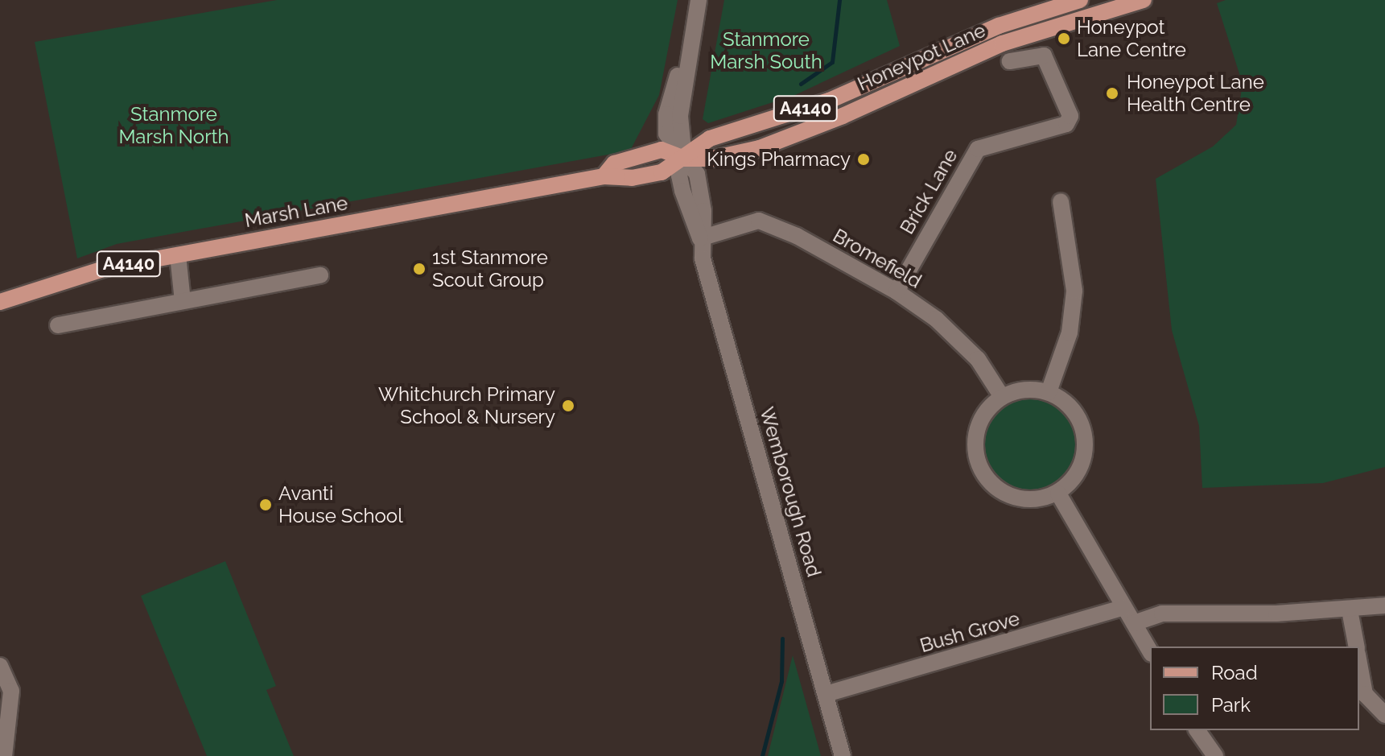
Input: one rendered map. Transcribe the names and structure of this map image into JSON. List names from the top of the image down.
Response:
{
  "streets": {
    "main road": ["Honeypot Lane", "A4140", "Marsh Lane"],
    "street": [
      "Brick Lane",
      "Bromefield",
      "Wemborough Road",
      "Bush Grove"
    ]
  },
  "crossings": [
    ["Honeypot Lane", "Marsh Lane"],
    ["Honeypot Lane", "Wemborough Road"],
    ["Brick Lane", "Bromefield"],
    ["Marsh Lane", "Wemborough Road"],
    ["Bromefield", "Wemborough Road"],
    ["Wemborough Road", "Bush Grove"]
  ],
  "parks": ["Stanmore Marsh South", "Stanmore Marsh North"],
  "places": [
    "Honeypot Lane Centre",
    "Honeypot Lane Health Centre",
    "Kings Pharmacy",
    "1st Stanmore Scout Group",
    "Whitchurch Primary School & Nursery",
    "Avanti House School"
  ],
  "legend": ["Road", "Park"]
}
